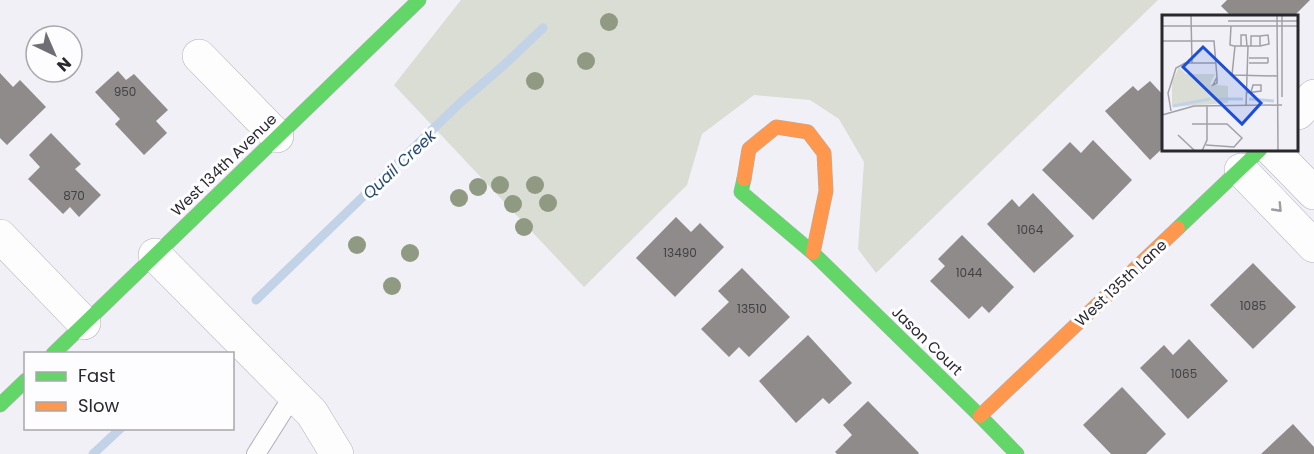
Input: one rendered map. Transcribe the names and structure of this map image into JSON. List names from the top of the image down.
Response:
{
  "streets": {
    "street": ["West 134th Avenue", "West 135th Lane", "Jason Court"]
  },
  "crossings": [
    ["West 135th Lane", "Jason Court"]
  ],
  "water": ["Quail Creek"],
  "house_numbers": [
    "950",
    "870",
    "1064",
    "13490",
    "1044",
    "1085",
    "13510",
    "1065"
  ],
  "legend": ["Fast", "Slow"],
  "north": "bottom right"
}
